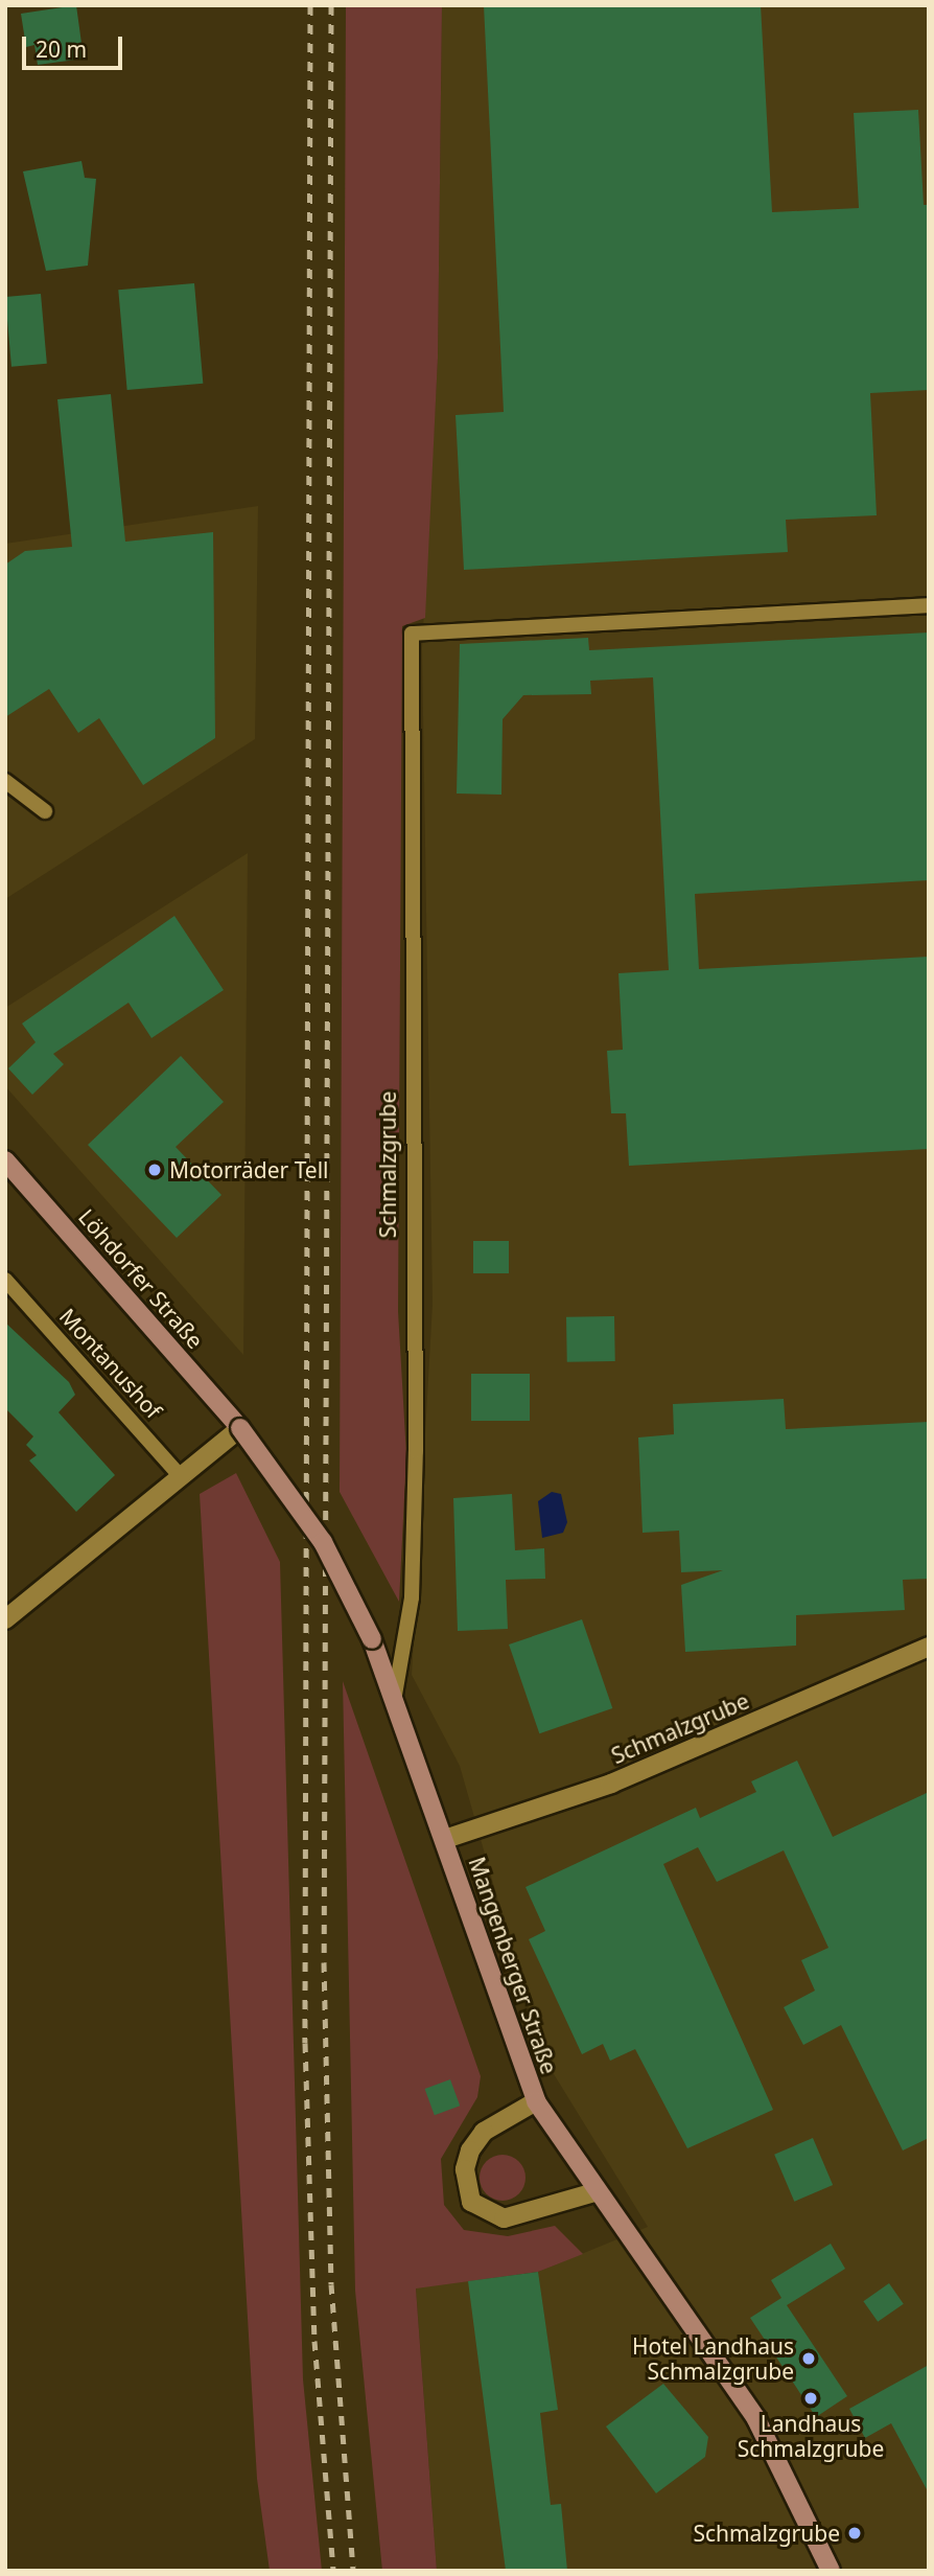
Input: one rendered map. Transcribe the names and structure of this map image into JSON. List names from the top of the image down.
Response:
{
  "streets": {
    "main road": ["Löhdorfer Straße", "Mangenberger Straße"],
    "street": ["Schmalzgrube"],
    "lane": ["Montanushof"]
  },
  "crossings": [
    ["Schmalzgrube", "Mangenberger Straße"],
    ["Löhdorfer Straße", "Mangenberger Straße"]
  ],
  "places": [
    "Motorräder Tell",
    "Hotel Landhaus Schmalzgrube",
    "Landhaus Schmalzgrube",
    "Schmalzgrube"
  ],
  "scale_bar": "20 m"
}
